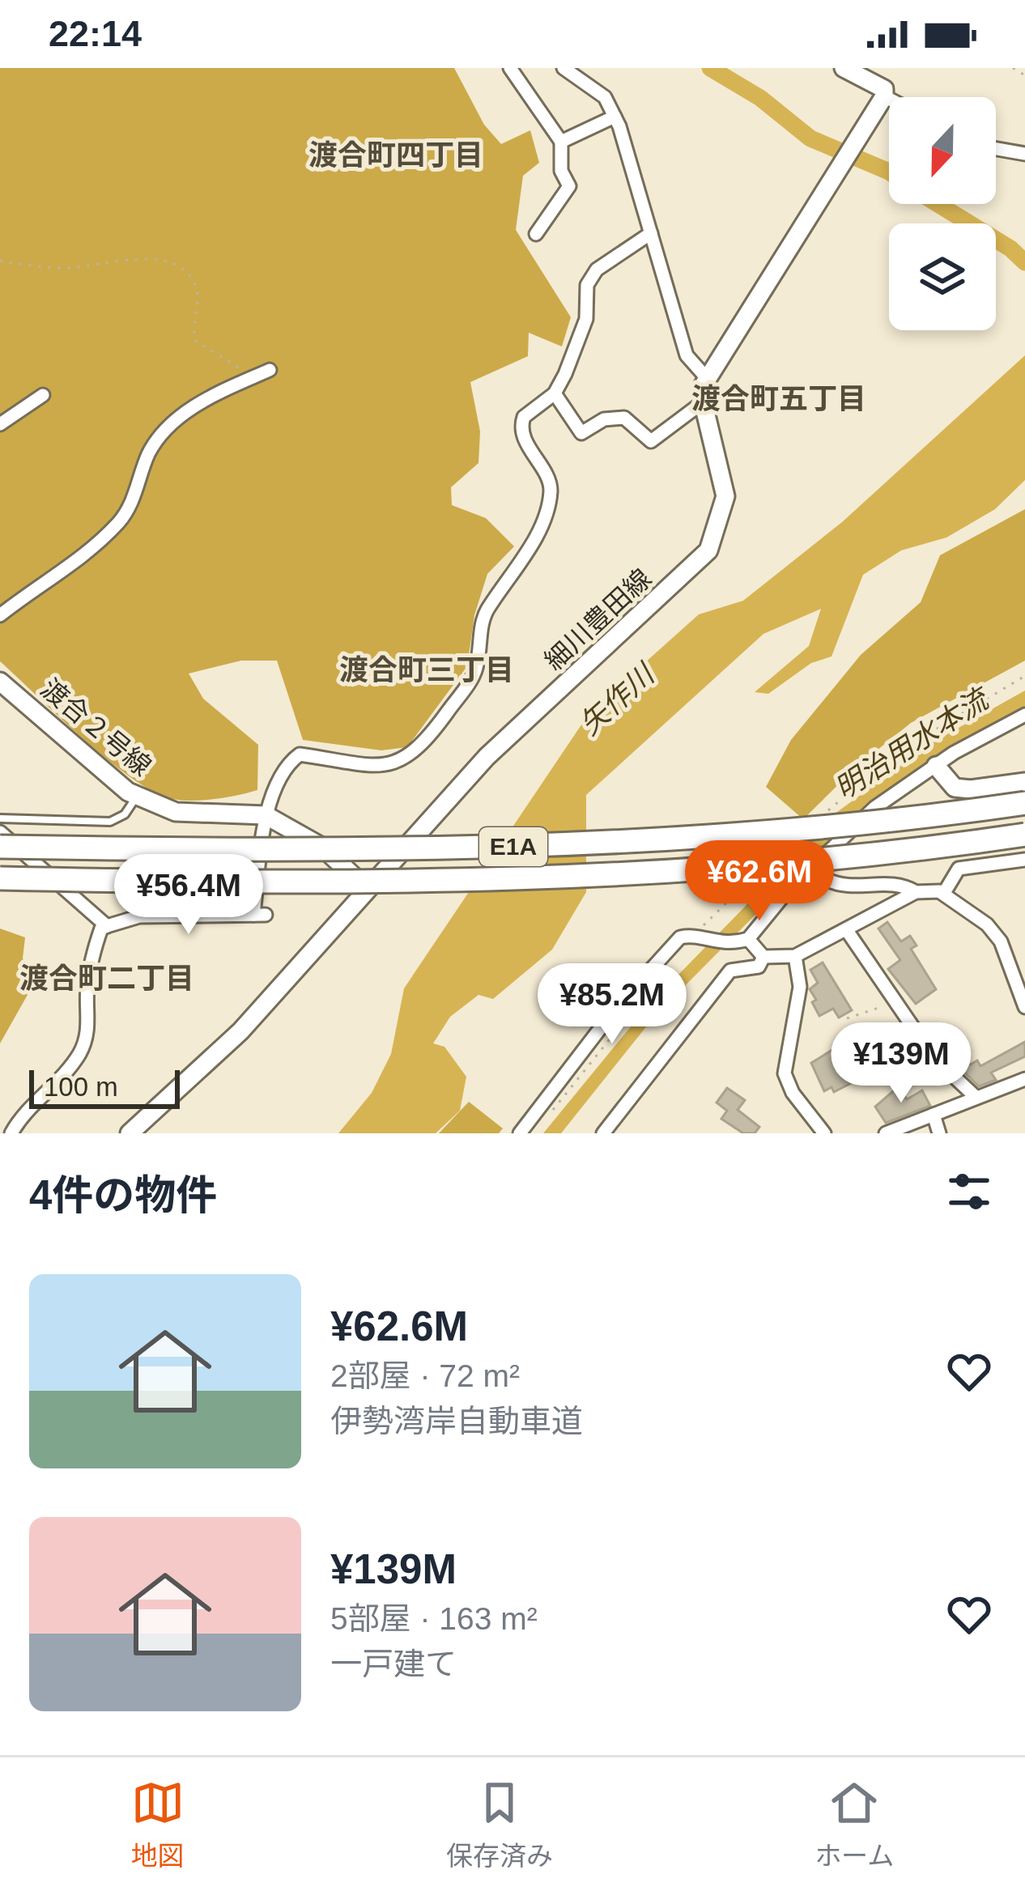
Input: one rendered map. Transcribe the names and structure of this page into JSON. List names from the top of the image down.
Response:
{
  "streets": {
    "highway": ["E1A"],
    "main road": ["細川豊田線", "渡合２号線"]
  },
  "crossings": [
    ["細川豊田線", "渡合２号線"]
  ],
  "districts": [
    "渡合町四丁目",
    "渡合町五丁目",
    "渡合町三丁目",
    "渡合町二丁目"
  ],
  "water": ["矢作川", "明治用水本流"],
  "scale_bar": "100 m",
  "north": "bottom",
  "page": {
    "status": "22:14",
    "price": [
      "¥62.6M",
      "¥56.4M",
      "¥85.2M",
      "¥139M"
    ],
    "scale": "100 m",
    "heading": "4件の物件",
    "list": [
      {
        "name": "¥62.6M",
        "note": "2部屋 · 72 m² · 伊勢湾岸自動車道"
      },
      {
        "name": "¥139M",
        "note": "5部屋 · 163 m² · 一戸建て"
      }
    ],
    "tabs": ["地図", "保存済み", "ホーム"]
  }
}
